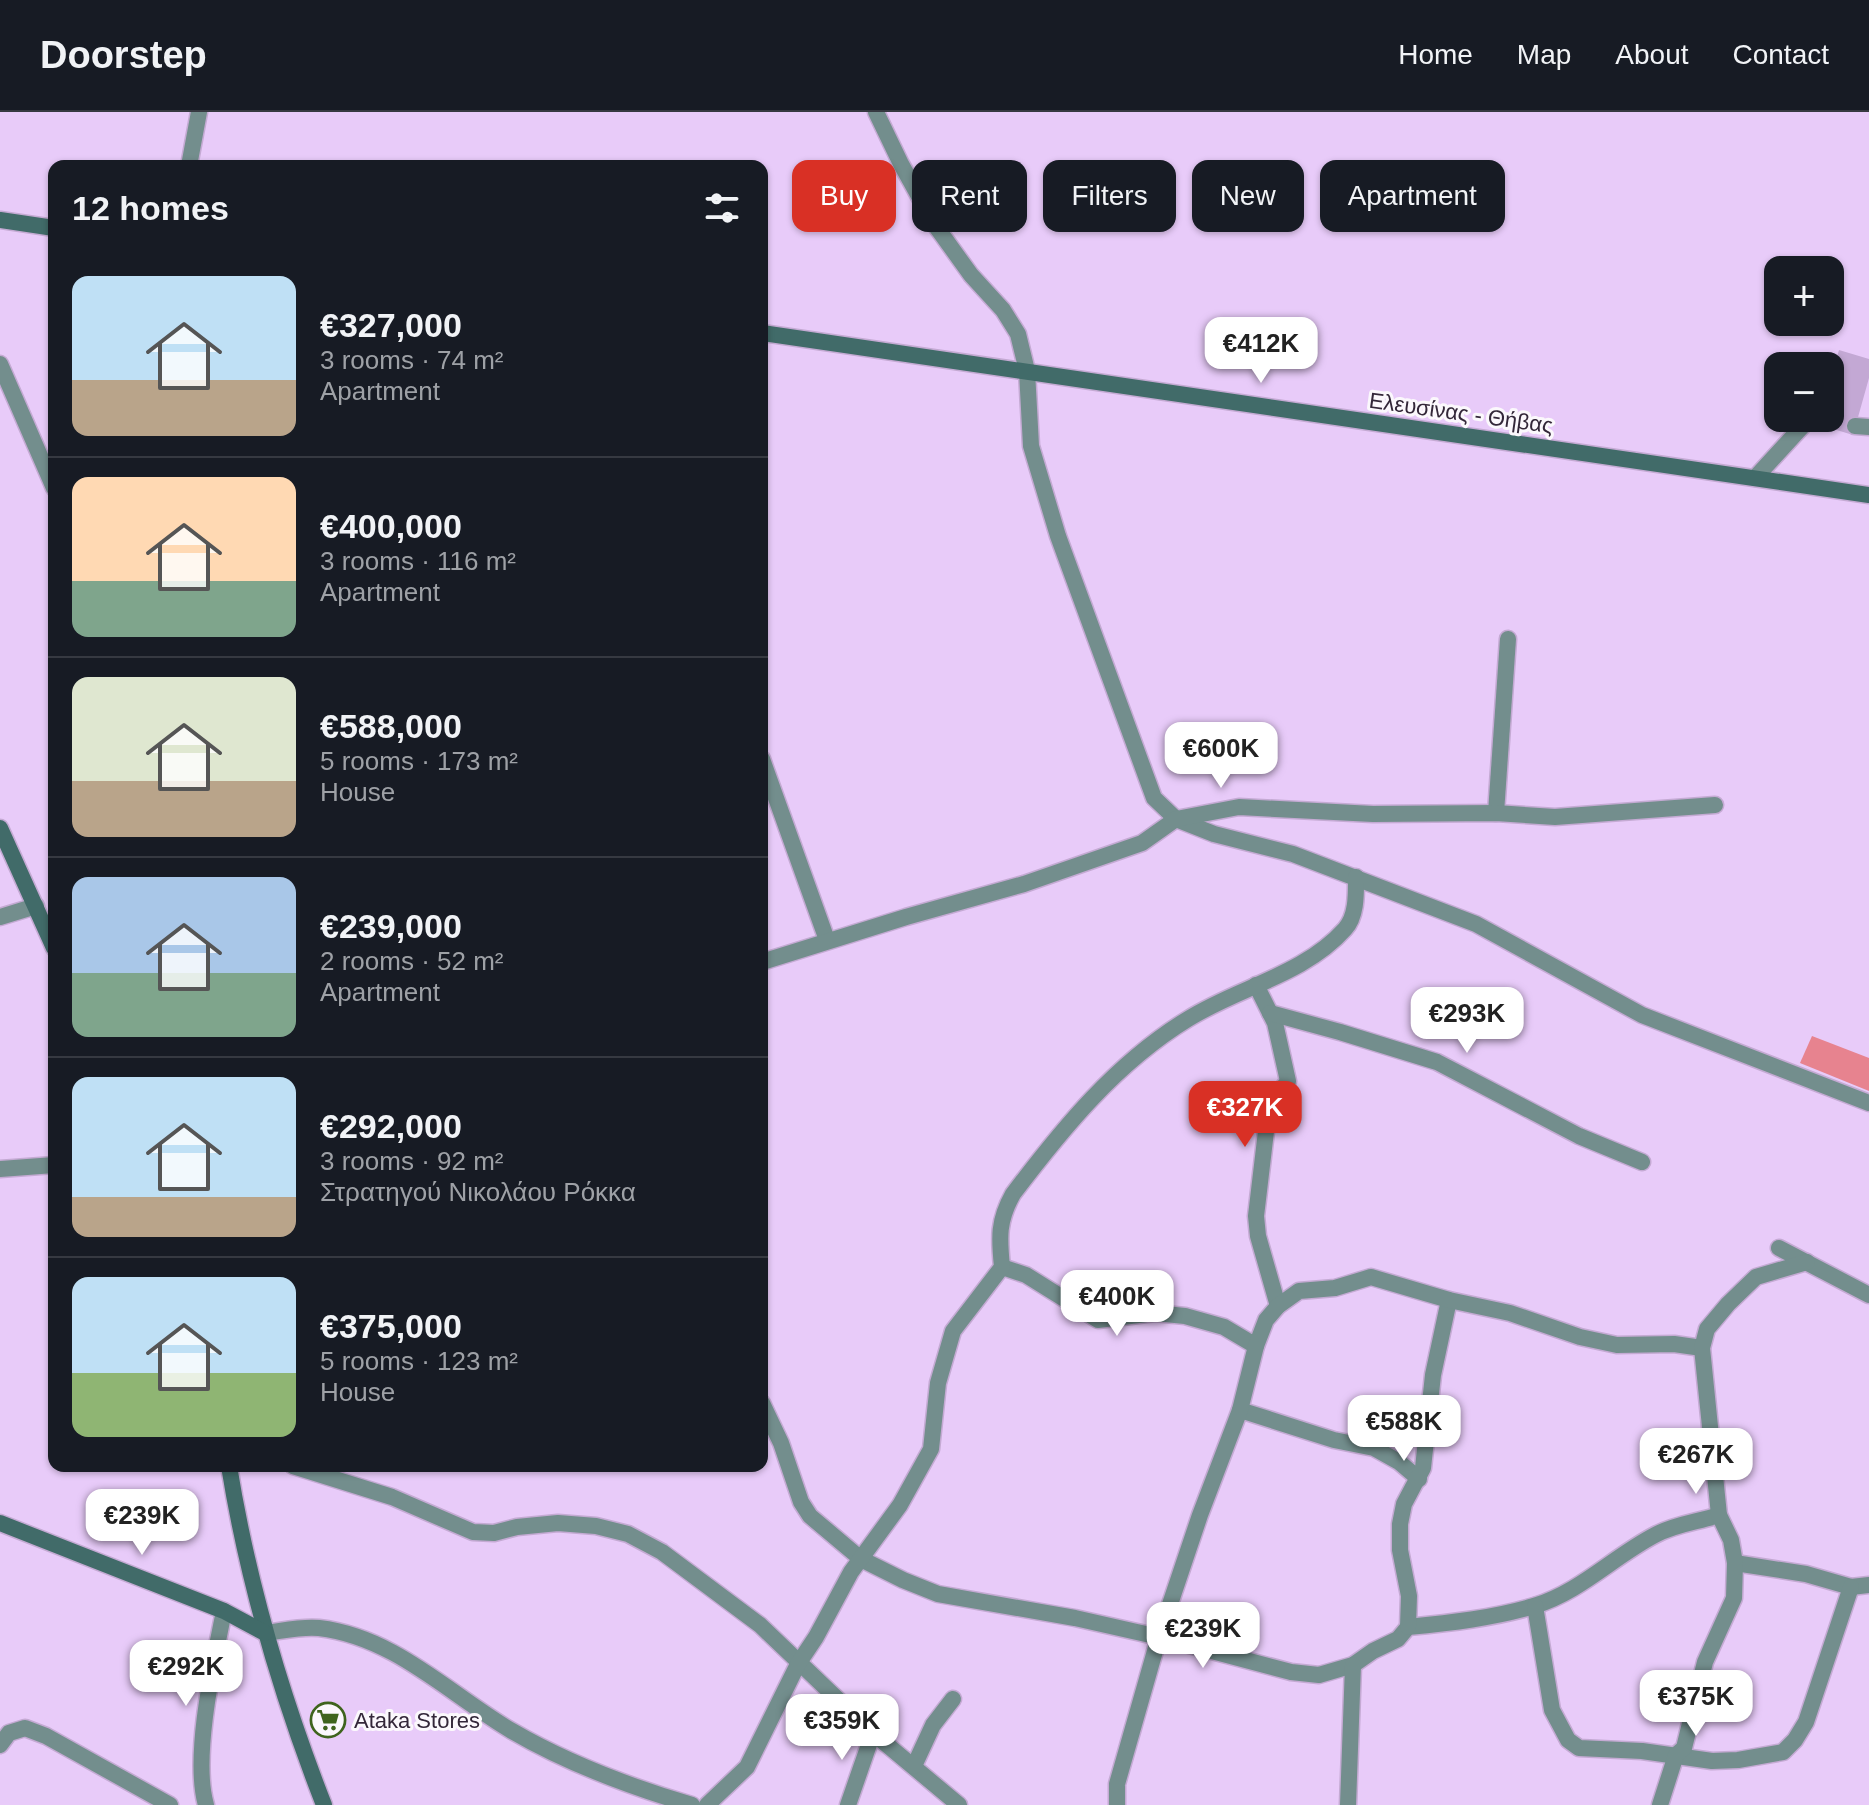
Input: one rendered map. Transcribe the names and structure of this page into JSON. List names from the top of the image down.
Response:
{
  "streets": {
    "street": ["Ελευσίνας - Θήβας"]
  },
  "places": {
    "supermarket": ["Ataka Stores"]
  },
  "page": {
    "header": "Doorstep",
    "nav": [
      "Home",
      "Map",
      "About",
      "Contact"
    ],
    "chip": [
      "Buy",
      "Rent",
      "Filters",
      "New",
      "Apartment"
    ],
    "heading": "12 homes",
    "map_buttons": ["+", "−"],
    "list": [
      {
        "name": "€327,000",
        "note": "3 rooms · 74 m² · Apartment"
      },
      {
        "name": "€400,000",
        "note": "3 rooms · 116 m² · Apartment"
      },
      {
        "name": "€588,000",
        "note": "5 rooms · 173 m² · House"
      },
      {
        "name": "€239,000",
        "note": "2 rooms · 52 m² · Apartment"
      },
      {
        "name": "€292,000",
        "note": "3 rooms · 92 m² · Στρατηγού Νικολάου Ρόκκα"
      },
      {
        "name": "€375,000",
        "note": "5 rooms · 123 m² · House"
      }
    ],
    "price": [
      "€412K",
      "€600K",
      "€293K",
      "€327K",
      "€400K",
      "€588K",
      "€267K",
      "€239K",
      "€239K",
      "€292K",
      "€375K",
      "€359K"
    ]
  }
}
